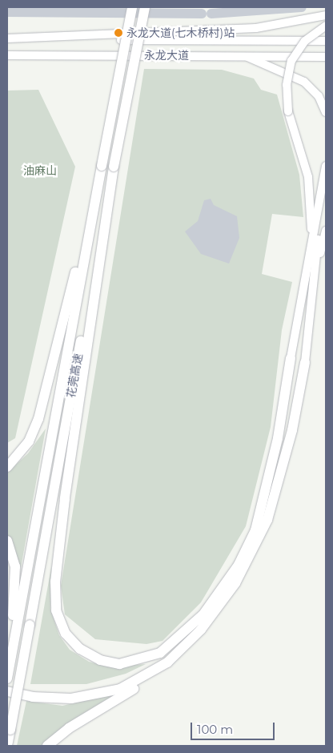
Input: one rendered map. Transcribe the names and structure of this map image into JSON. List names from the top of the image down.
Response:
{
  "streets": {
    "highway": ["花莞高速"],
    "main road": ["永龙大道"]
  },
  "parks": ["油麻山"],
  "places": ["永龙大道(七木桥村)站"],
  "scale_bar": "100 m"
}
